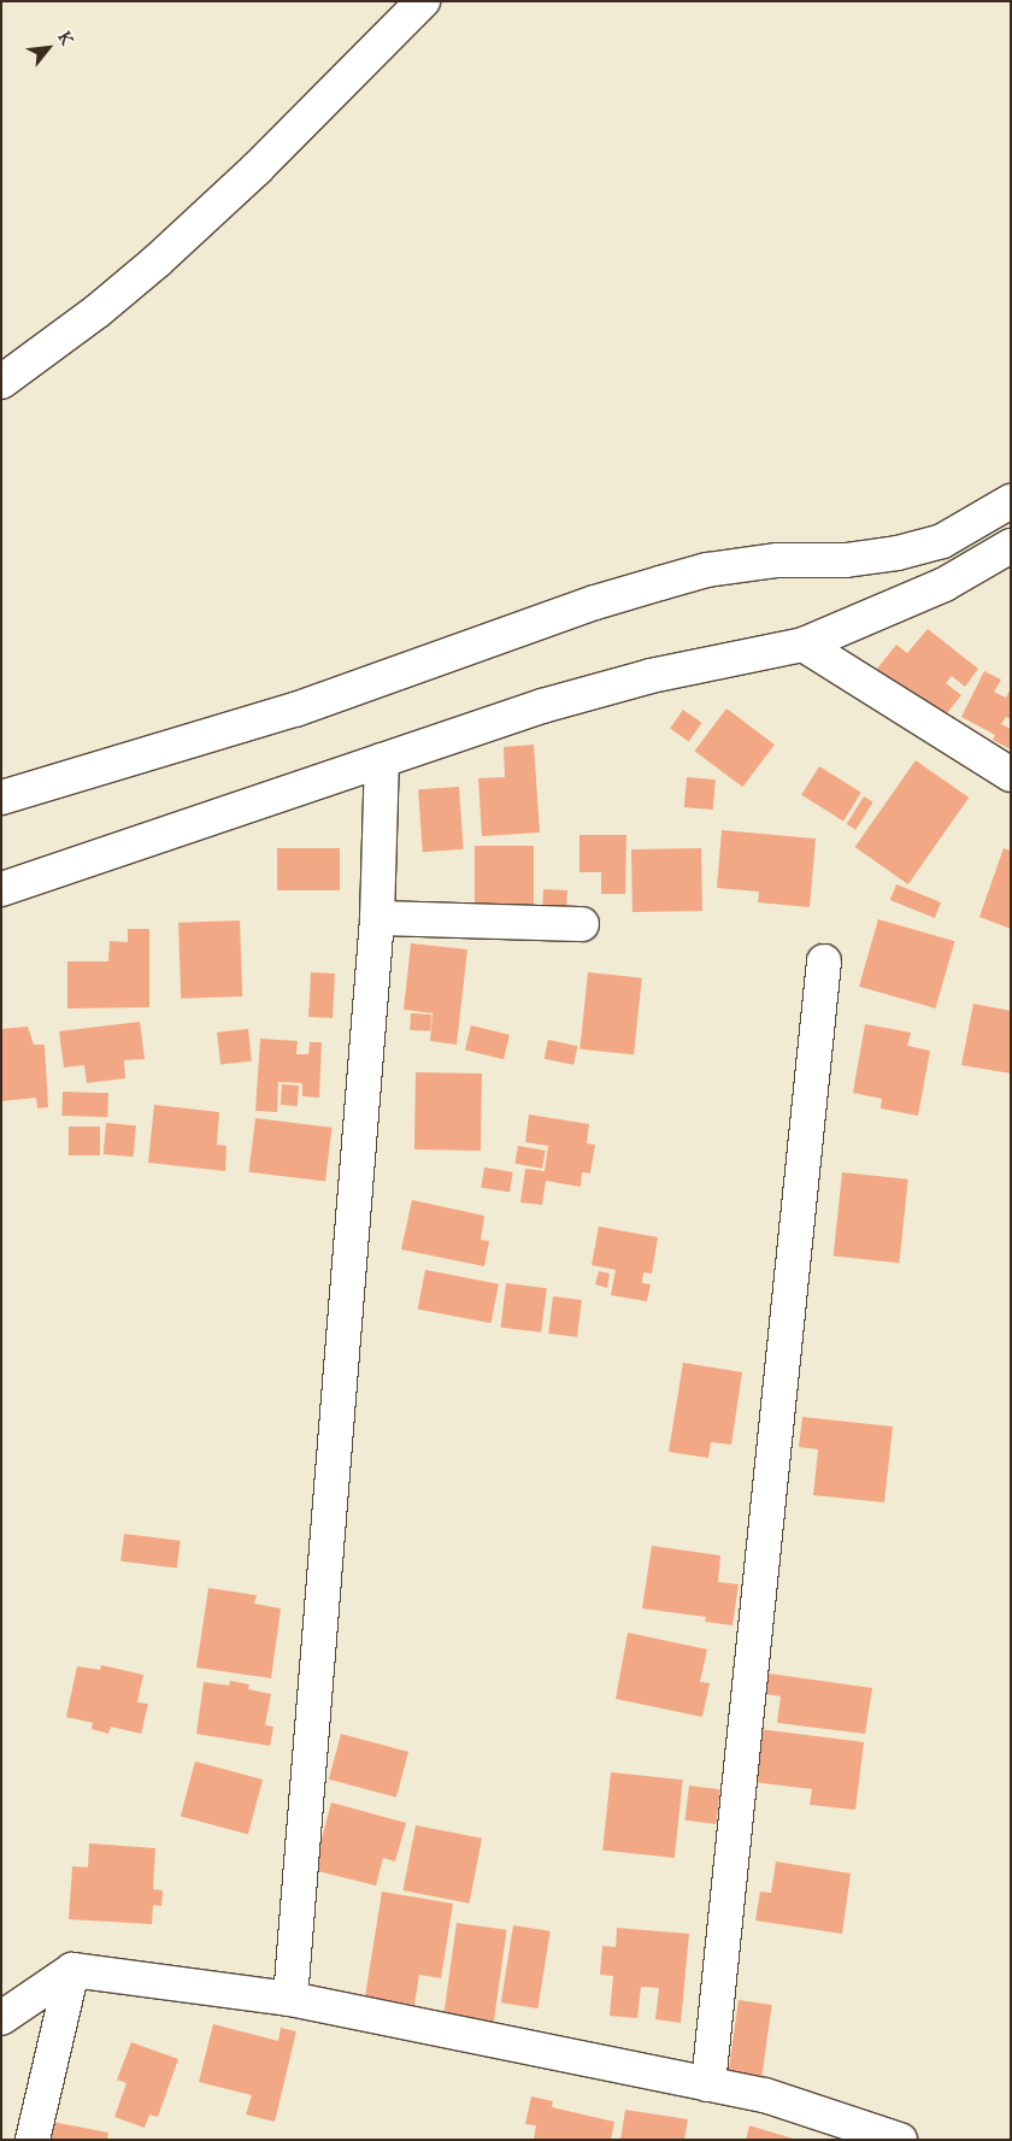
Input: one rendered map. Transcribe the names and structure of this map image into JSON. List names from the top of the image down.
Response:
{
  "north": "top right"
}
